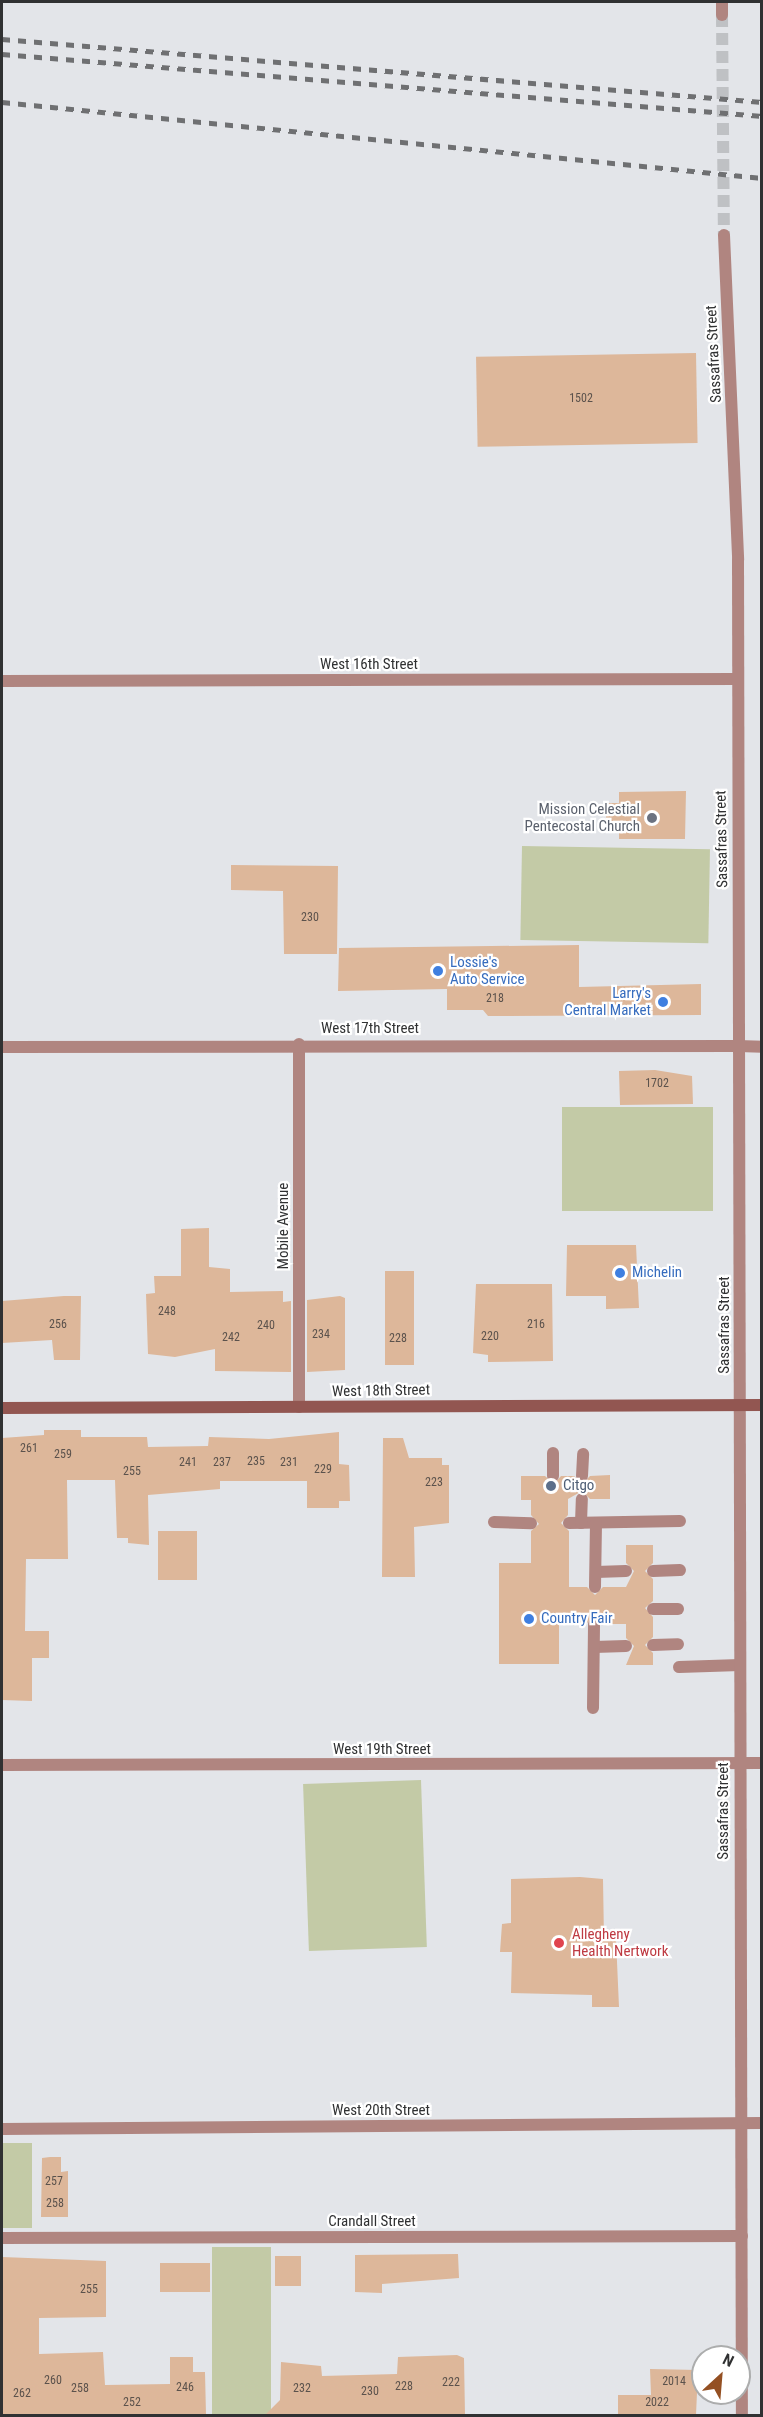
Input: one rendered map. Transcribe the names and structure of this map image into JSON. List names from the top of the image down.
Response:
{
  "streets": {
    "main road": ["West 18th Street"],
    "street": [
      "Sassafras Street",
      "West 16th Street",
      "West 17th Street",
      "Mobile Avenue",
      "West 19th Street",
      "West 20th Street",
      "Crandall Street"
    ]
  },
  "crossings": [
    ["Sassafras Street", "West 16th Street"],
    ["Sassafras Street", "West 17th Street"],
    ["Sassafras Street", "West 18th Street"],
    ["Sassafras Street", "West 19th Street"],
    ["Sassafras Street", "West 20th Street"],
    ["Sassafras Street", "Crandall Street"],
    ["West 17th Street", "Mobile Avenue"],
    ["Mobile Avenue", "West 18th Street"]
  ],
  "places": [
    "Mission Celestial Pentecostal Church",
    "Lossie's Auto Service",
    "Larry's Central Market",
    "Michelin",
    "Citgo",
    "Country Fair",
    "Allegheny Health Nertwork"
  ],
  "house_numbers": [
    "1502",
    "230",
    "218",
    "1702",
    "248",
    "256",
    "216",
    "240",
    "234",
    "220",
    "242",
    "228",
    "261",
    "259",
    "235",
    "241",
    "237",
    "231",
    "229",
    "255",
    "223",
    "257",
    "258",
    "255",
    "260",
    "2014",
    "222",
    "228",
    "246",
    "258",
    "232",
    "230",
    "262",
    "252",
    "2022"
  ],
  "north": "top right"
}
